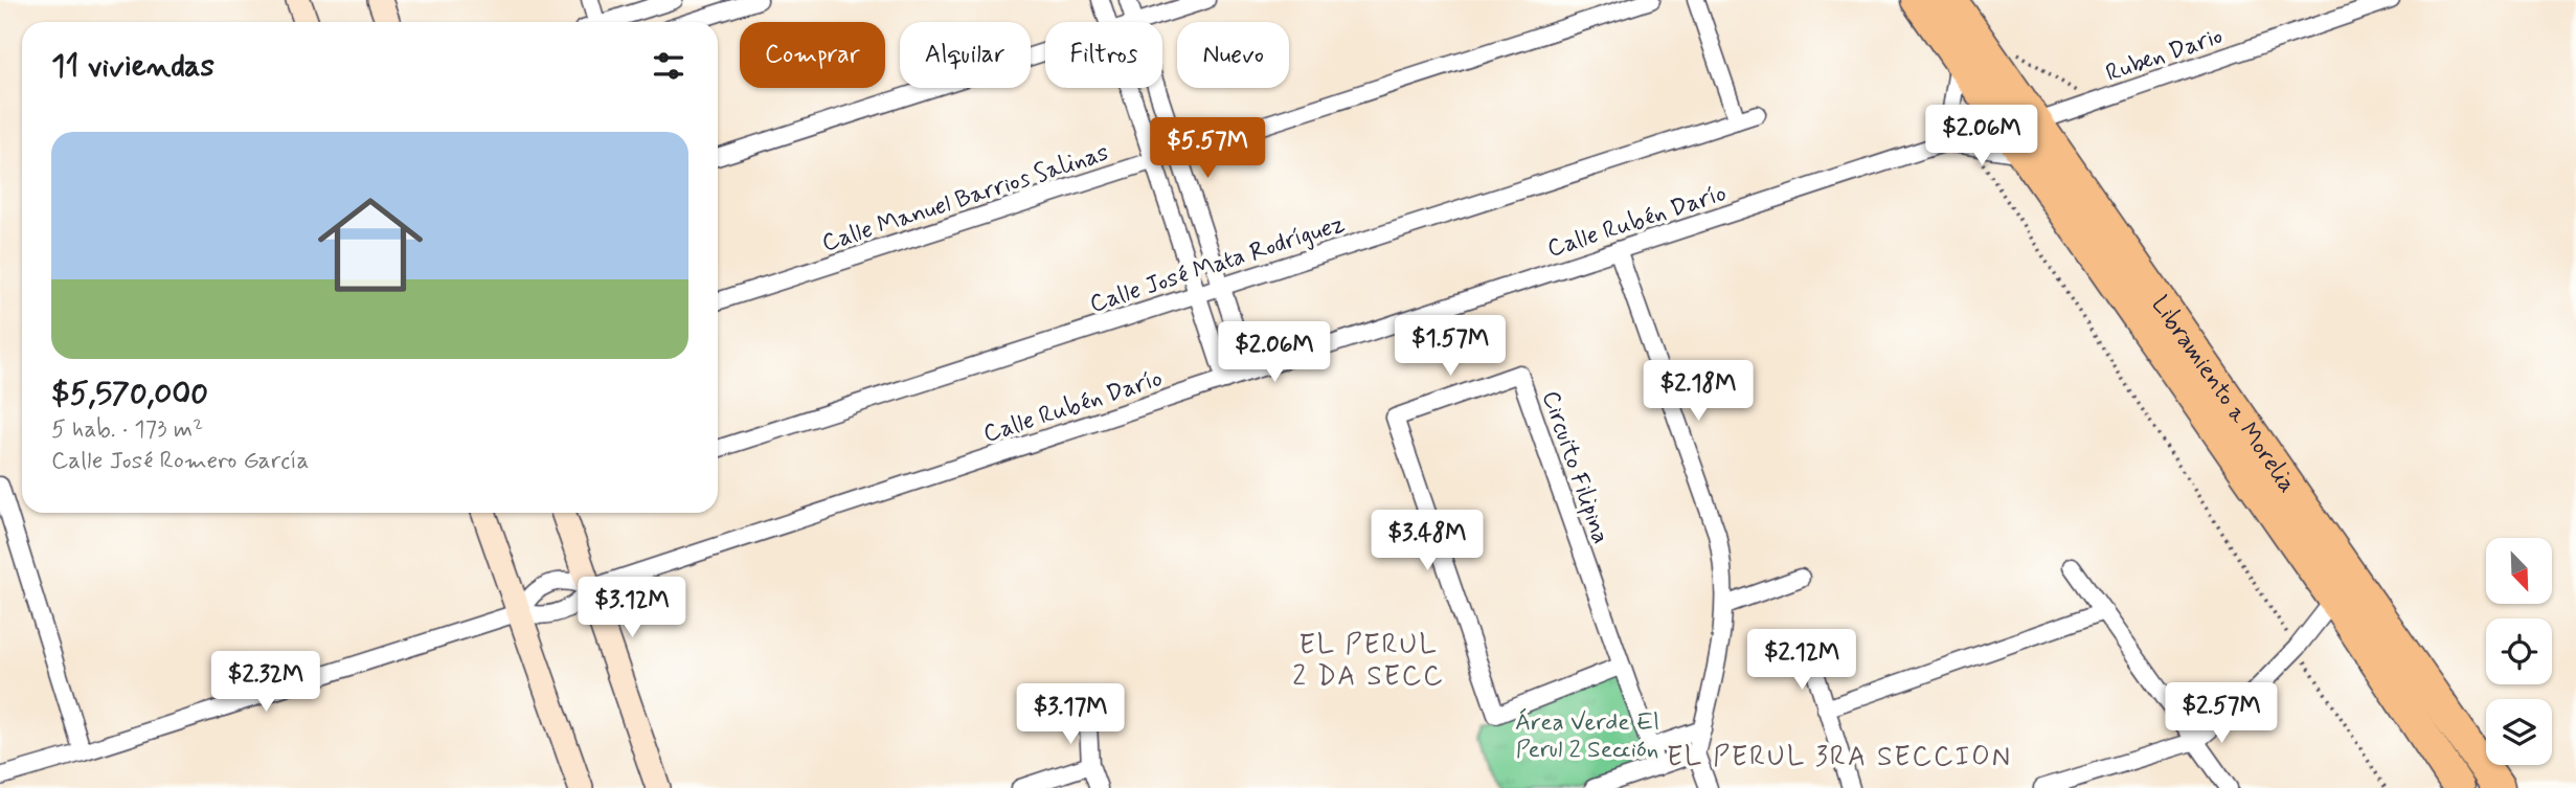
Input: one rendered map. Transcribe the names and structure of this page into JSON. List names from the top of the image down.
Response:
{
  "streets": {
    "highway": ["Libramiento a Morelia"],
    "street": [
      "Ruben Dario",
      "Calle Manuel Barrios Salinas",
      "Calle Rubén Darío",
      "Calle José Mata Rodríguez",
      "Circuito Filipina"
    ]
  },
  "crossings": [
    ["Ruben Dario", "Libramiento a Morelia"],
    ["Calle Rubén Darío", "Libramiento a Morelia"]
  ],
  "districts": ["EL PERUL 2 DA SECC", "EL PERUL 3RA SECCION"],
  "parks": ["Área Verde El Perul 2 Sección"],
  "north": "bottom right",
  "page": {
    "chip": [
      "Comprar",
      "Alquilar",
      "Filtros",
      "Nuevo"
    ],
    "heading": "11 viviendas",
    "price": [
      "$2.06M",
      "$5.57M",
      "$1.57M",
      "$2.06M",
      "$2.18M",
      "$3.48M",
      "$3.12M",
      "$2.12M",
      "$2.32M",
      "$2.57M",
      "$3.17M"
    ],
    "list": [
      {
        "name": "$5,570,000",
        "note": "5 hab. · 173 m² · Calle José Romero García"
      }
    ]
  }
}
